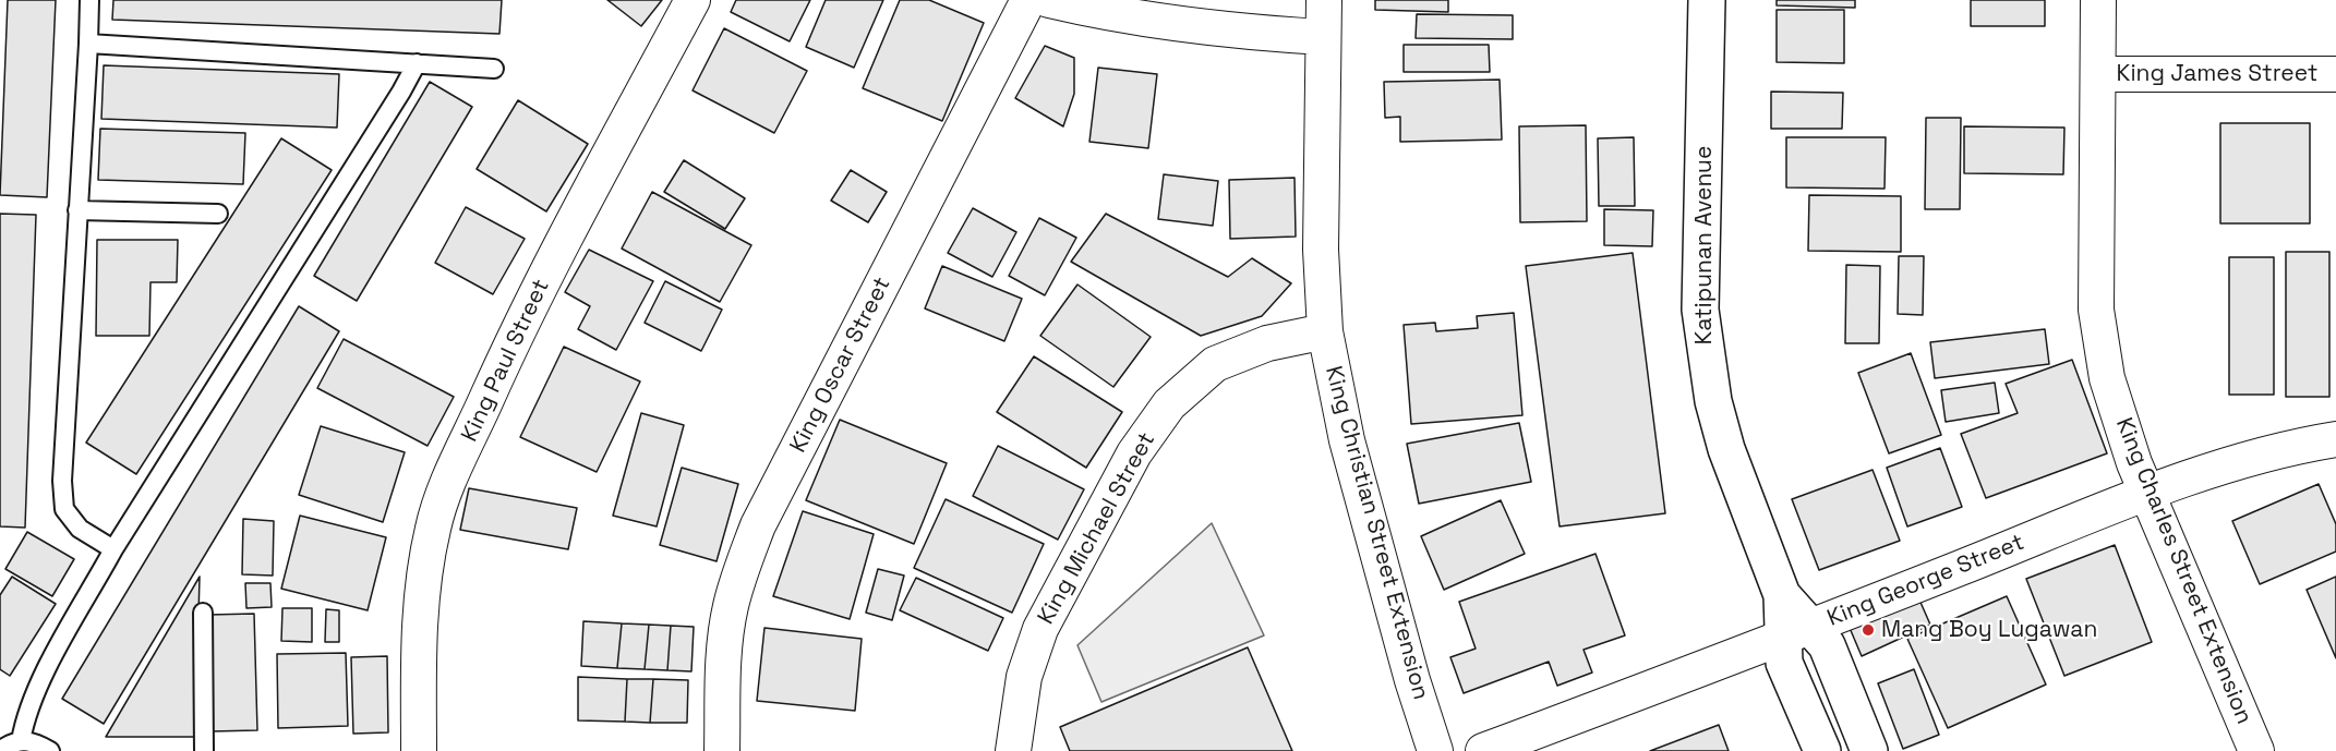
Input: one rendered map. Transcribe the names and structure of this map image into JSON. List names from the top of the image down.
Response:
{
  "streets": {
    "main road": ["Katipunan Avenue"],
    "street": [
      "King James Street",
      "King Paul Street",
      "King Oscar Street",
      "King Michael Street",
      "King Christian Street Extension",
      "King Charles Street Extension",
      "King George Street"
    ]
  },
  "crossings": [
    ["King James Street", "King Charles Street Extension"],
    ["Katipunan Avenue", "King George Street"],
    ["King Michael Street", "King Christian Street Extension"],
    ["King Charles Street Extension", "King George Street"]
  ],
  "places": ["Mang Boy Lugawan"]
}
